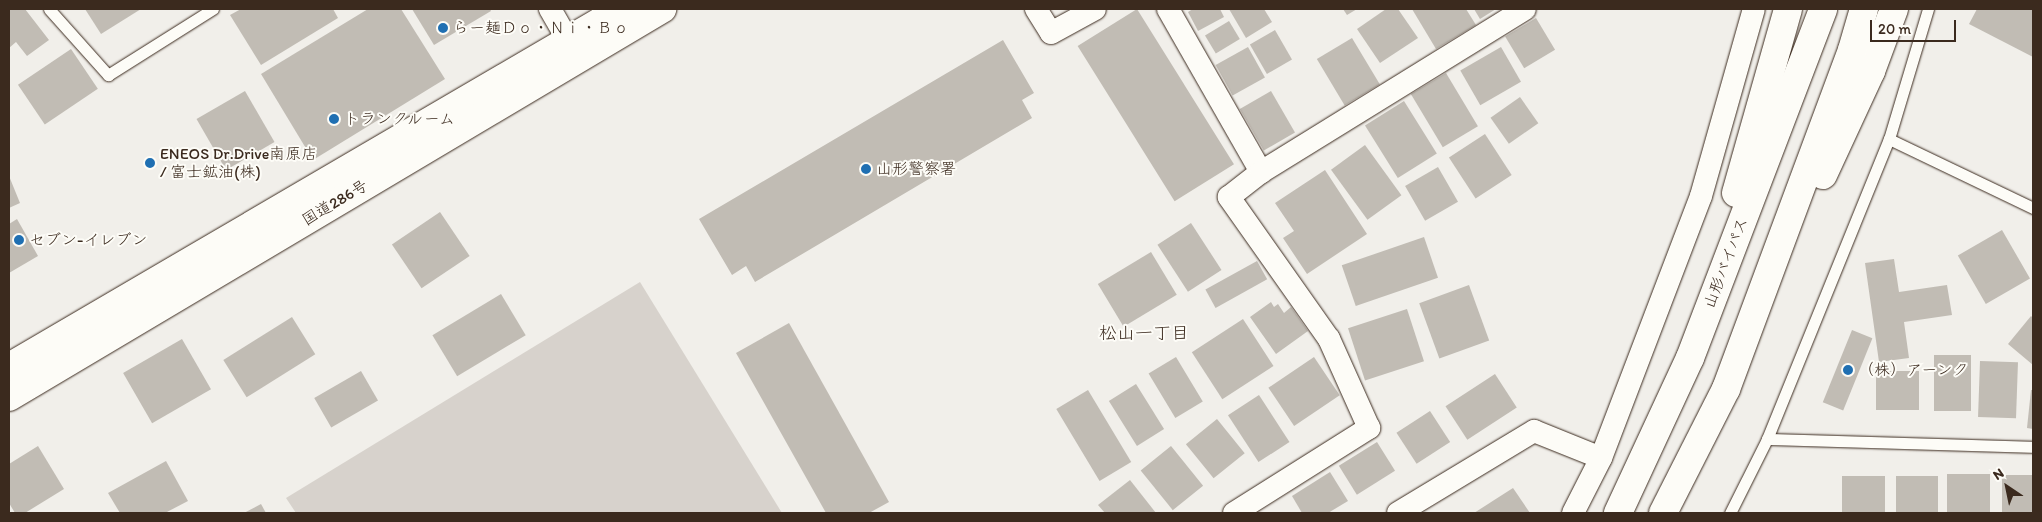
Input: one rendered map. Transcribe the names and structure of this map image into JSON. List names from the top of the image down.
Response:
{
  "streets": {
    "highway": ["国道286号", "山形バイパス"]
  },
  "districts": ["松山一丁目"],
  "places": [
    "らー麺Ｄｏ・Ｎｉ・Ｂｏ",
    "トランクルーム",
    "ENEOS Dr.Drive南原店 / 富士鉱油(株)",
    "山形警察署",
    "セブン-イレブン",
    "（株）アーンク"
  ],
  "scale_bar": "20 m",
  "north": "top left"
}
